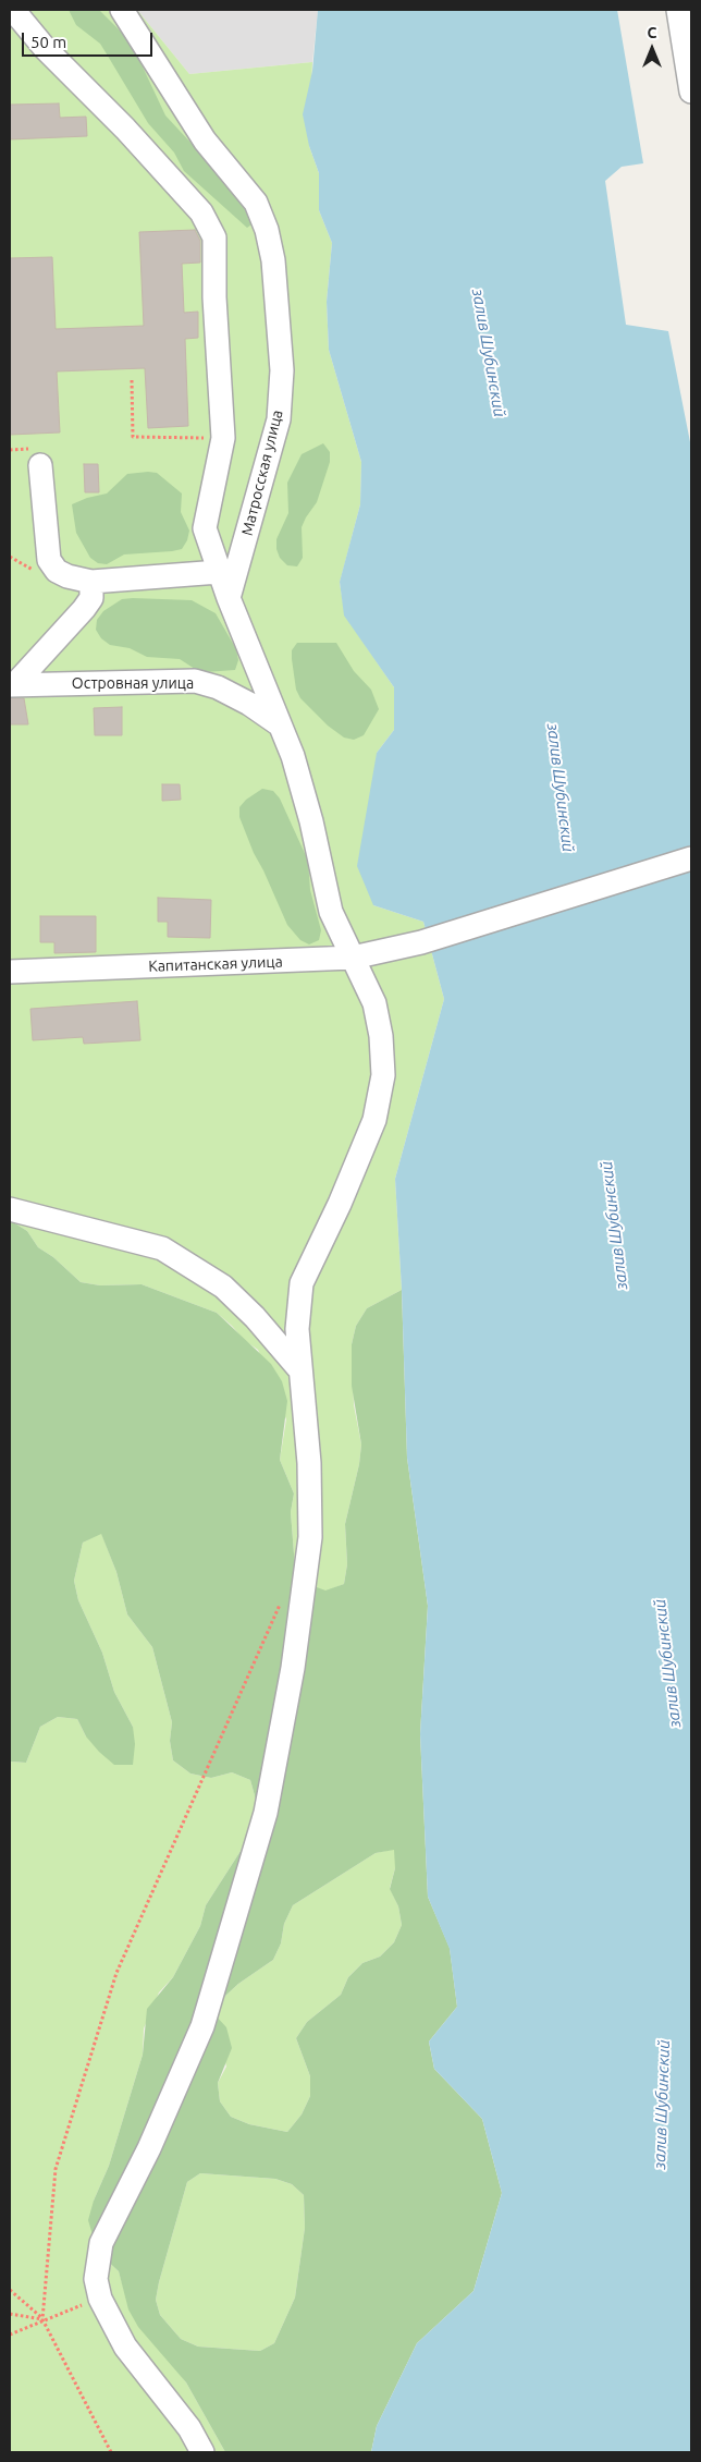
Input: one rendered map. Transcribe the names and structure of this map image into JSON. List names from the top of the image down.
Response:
{
  "streets": {
    "street": ["Матросская улица", "Островная улица", "Капитанская улица"]
  },
  "water": ["залив Шубинский"],
  "scale_bar": "50 m",
  "north": "top"
}
